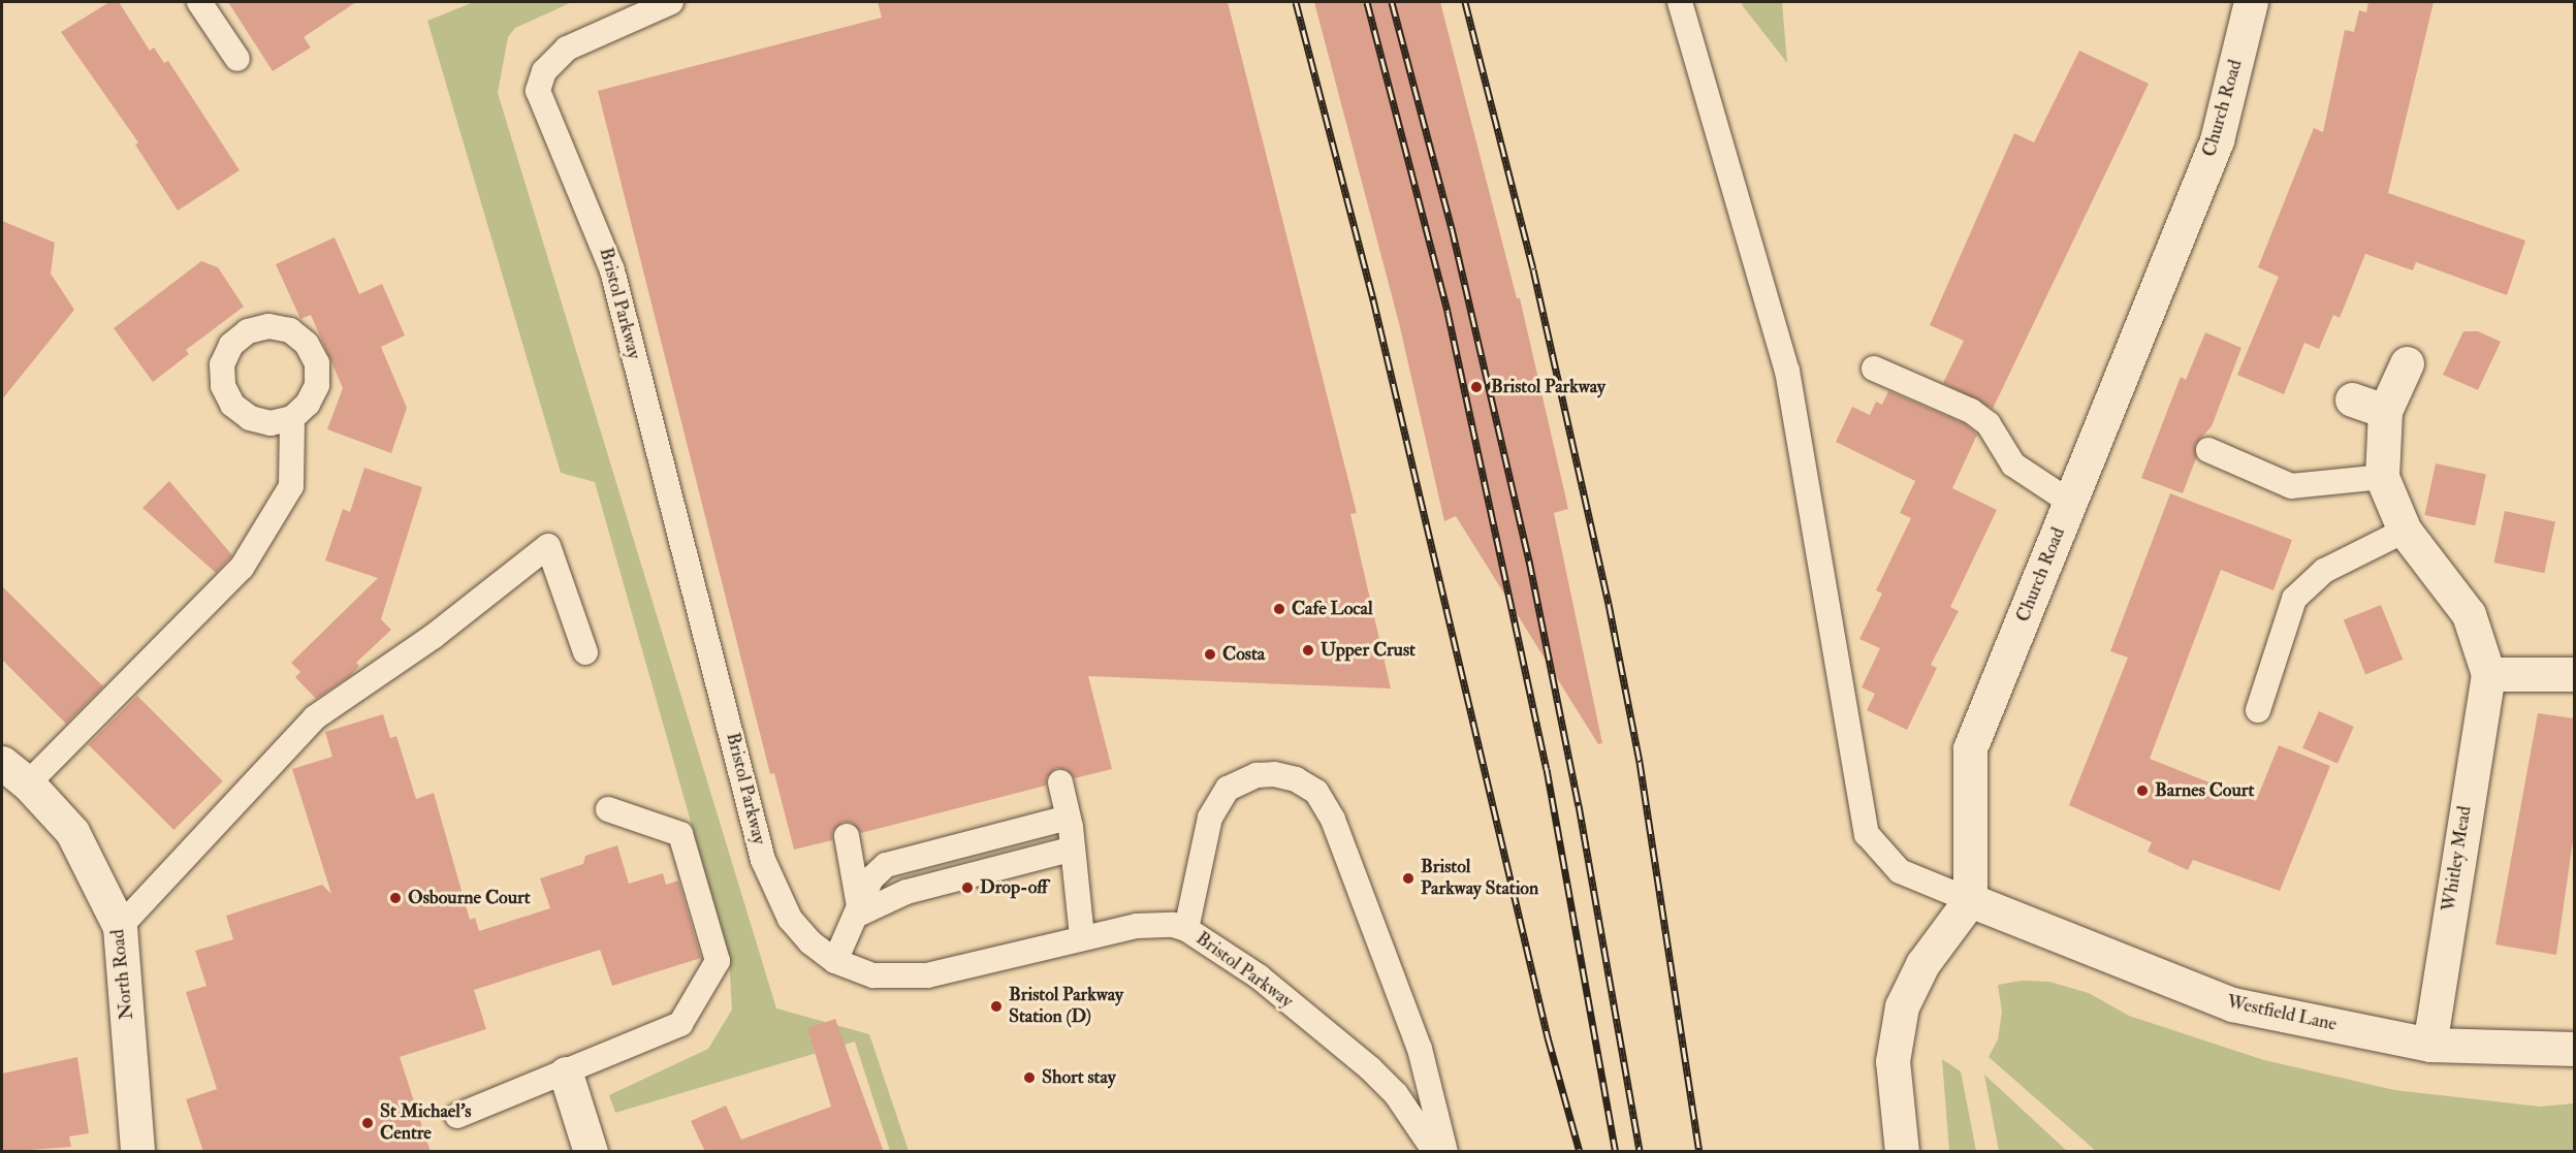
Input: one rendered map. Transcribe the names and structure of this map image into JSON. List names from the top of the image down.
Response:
{
  "streets": {
    "street": [
      "Church Road",
      "Whitley Mead",
      "North Road",
      "Westfield Lane"
    ],
    "lane": ["Bristol Parkway"]
  },
  "crossings": [
    ["Church Road", "Westfield Lane"],
    ["Whitley Mead", "Westfield Lane"]
  ],
  "places": [
    "Bristol Parkway",
    "Cafe Local",
    "Upper Crust",
    "Costa",
    "Barnes Court",
    "Bristol Parkway Station",
    "Drop-off",
    "Osbourne Court",
    "Bristol Parkway Station (D)",
    "Short stay",
    "St Michael's Centre"
  ]
}
